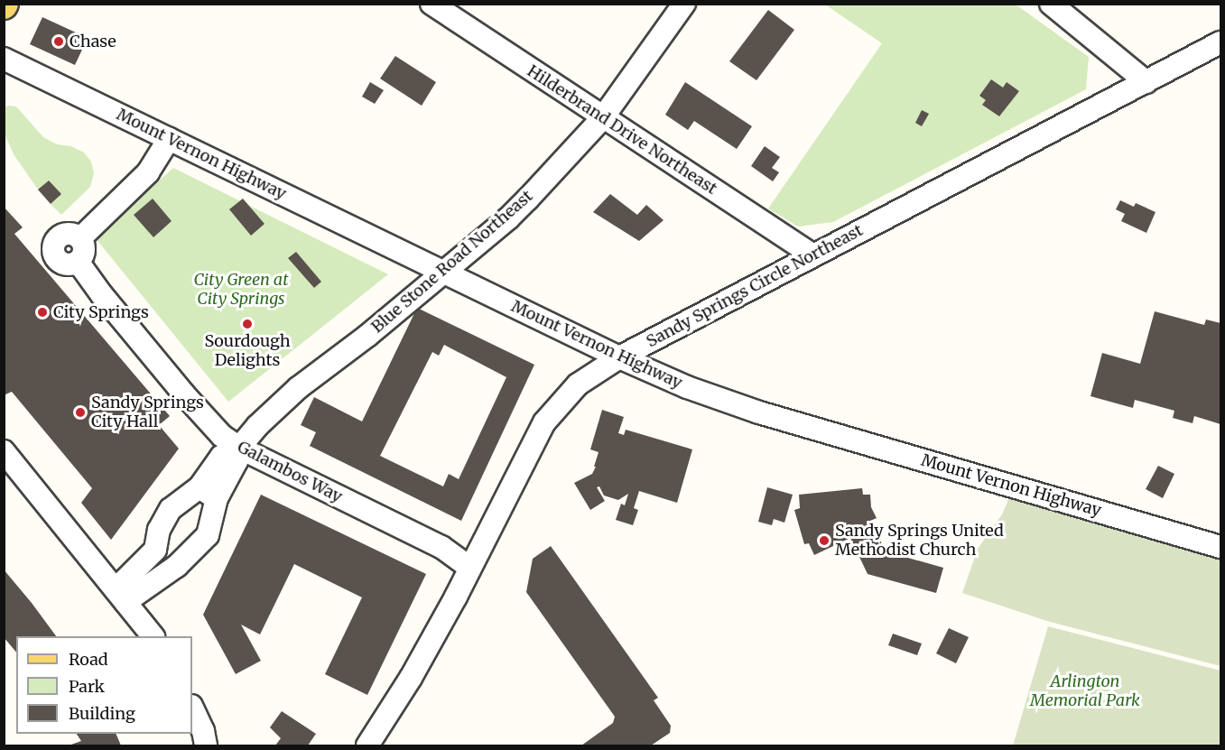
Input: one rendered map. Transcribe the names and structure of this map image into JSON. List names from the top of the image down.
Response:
{
  "streets": {
    "street": [
      "Hilderbrand Drive Northeast",
      "Mount Vernon Highway",
      "Blue Stone Road Northeast",
      "Sandy Springs Circle Northeast",
      "Galambos Way"
    ]
  },
  "crossings": [
    ["Hilderbrand Drive Northeast", "Blue Stone Road Northeast"],
    ["Hilderbrand Drive Northeast", "Sandy Springs Circle Northeast"],
    ["Mount Vernon Highway", "Blue Stone Road Northeast"],
    ["Mount Vernon Highway", "Sandy Springs Circle Northeast"],
    ["Blue Stone Road Northeast", "Galambos Way"],
    ["Sandy Springs Circle Northeast", "Galambos Way"]
  ],
  "parks": ["City Green at City Springs", "Arlington Memorial Park"],
  "places": [
    "Chase",
    "City Springs",
    "Sourdough Delights",
    "Sandy Springs City Hall",
    "Sandy Springs United Methodist Church"
  ],
  "legend": ["Road", "Park", "Building"]
}
